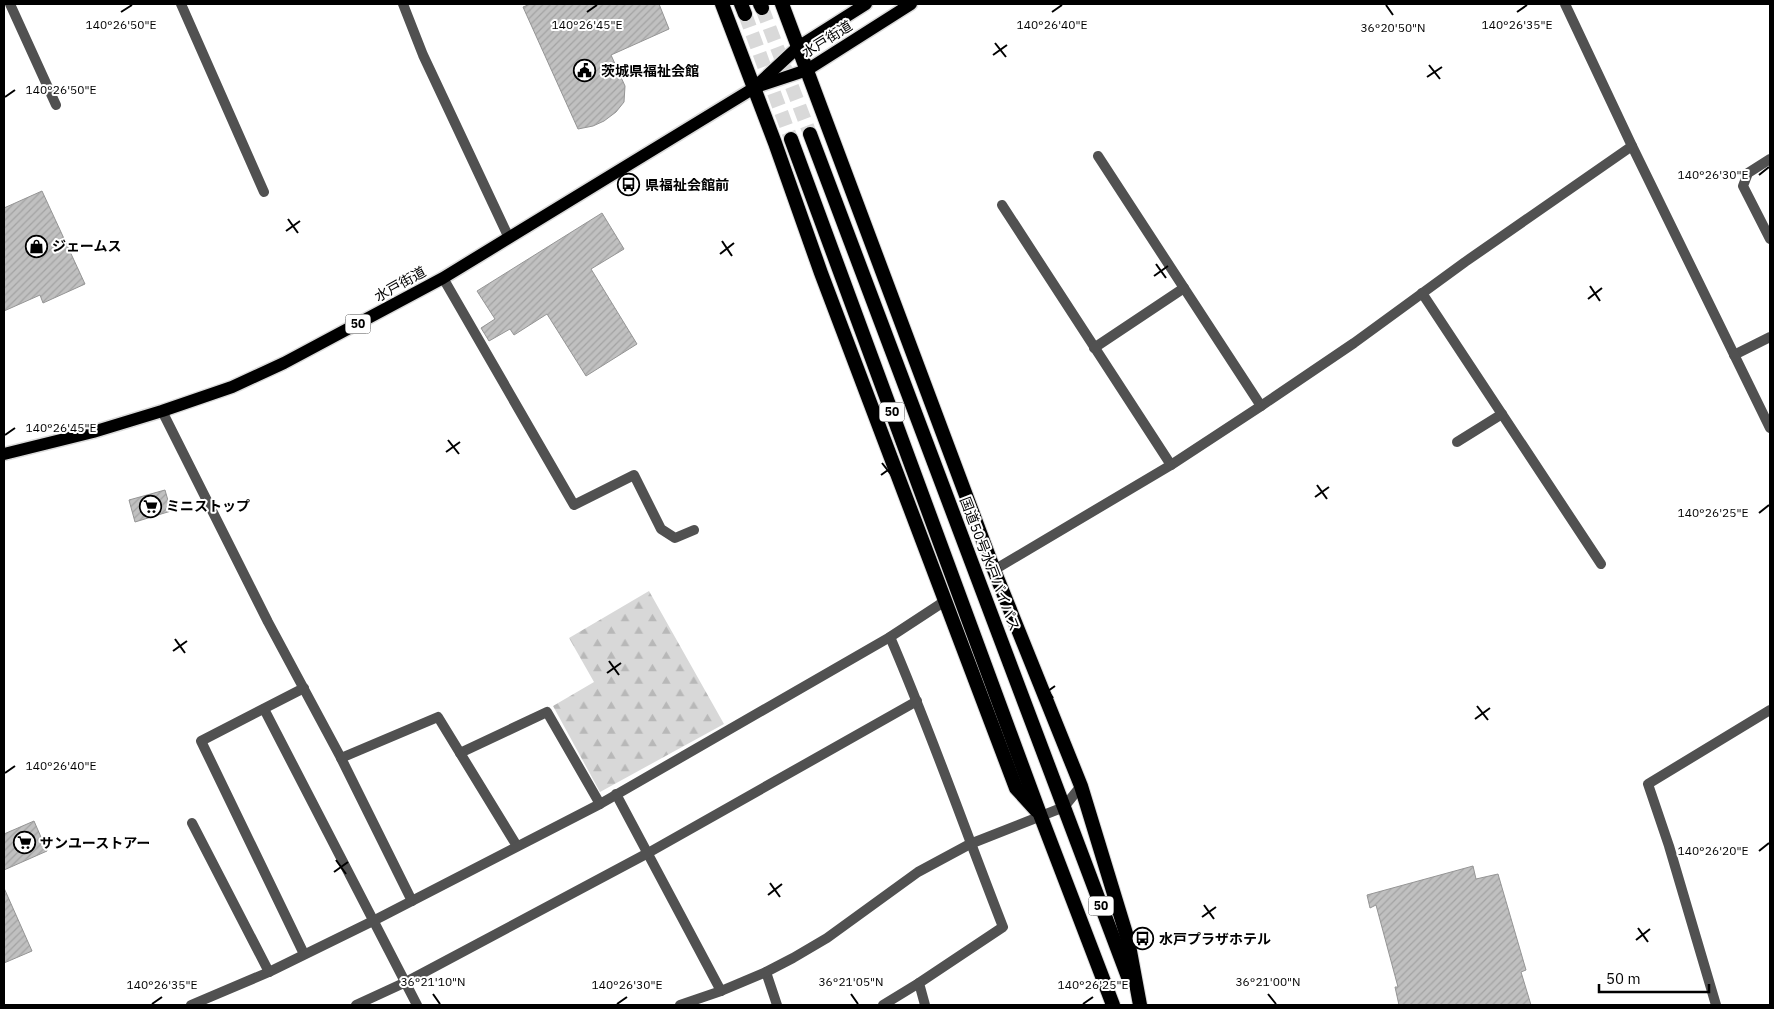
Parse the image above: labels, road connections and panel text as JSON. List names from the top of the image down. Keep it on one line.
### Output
{"streets":{"highway":["50","国道50号水戸バイパス"],"main road":["水戸街道"]},"places":{"public building":["茨城県福祉会館"],"bus stop":["県福祉会館前","水戸プラザホテル"],"shop":["ジェームス"],"supermarket":["ミニストップ","サンユーストアー"]},"scale_bar":"50 m","coordinates":["140°26'50\"E","140°26'45\"E","140°26'40\"E","140°26'35\"E","36°20'50\"N","140°26'30\"E","140°26'25\"E","140°26'20\"E","36°21'10\"N","36°21'05\"N","36°21'00\"N"]}
